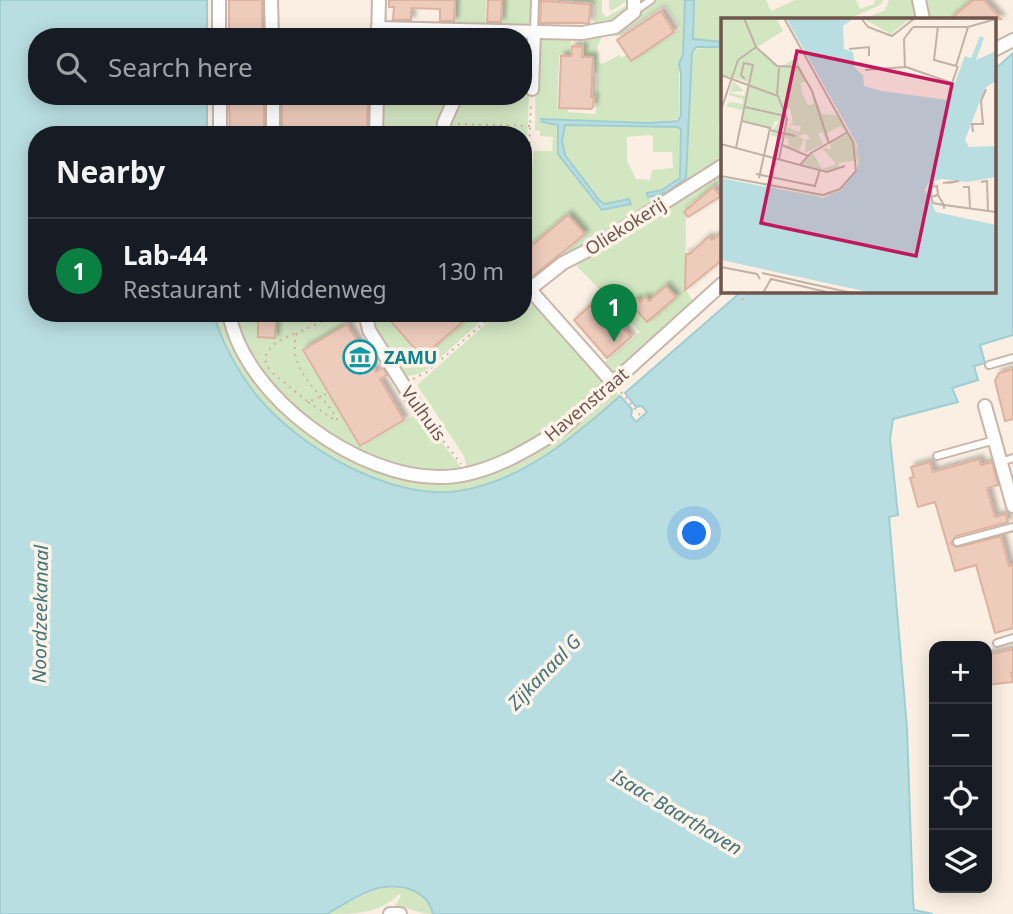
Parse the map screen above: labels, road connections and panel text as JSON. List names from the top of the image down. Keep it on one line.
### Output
{"streets":{"street":["Oliekokerij","Havenstraat","Vulhuis"]},"crossings":[["Havenstraat","Vulhuis"]],"water":["Noordzeekanaal","Zijkanaal G","Isaac Baarthaven"],"places":{"museum":["ZAMU"]},"page":{"search":"Search here","heading":"Nearby","list":[{"mark":"1","name":"Lab-44","note":"Restaurant · Middenweg","value":"130 m"}],"pins":"1","map_buttons":["+","−"]}}
